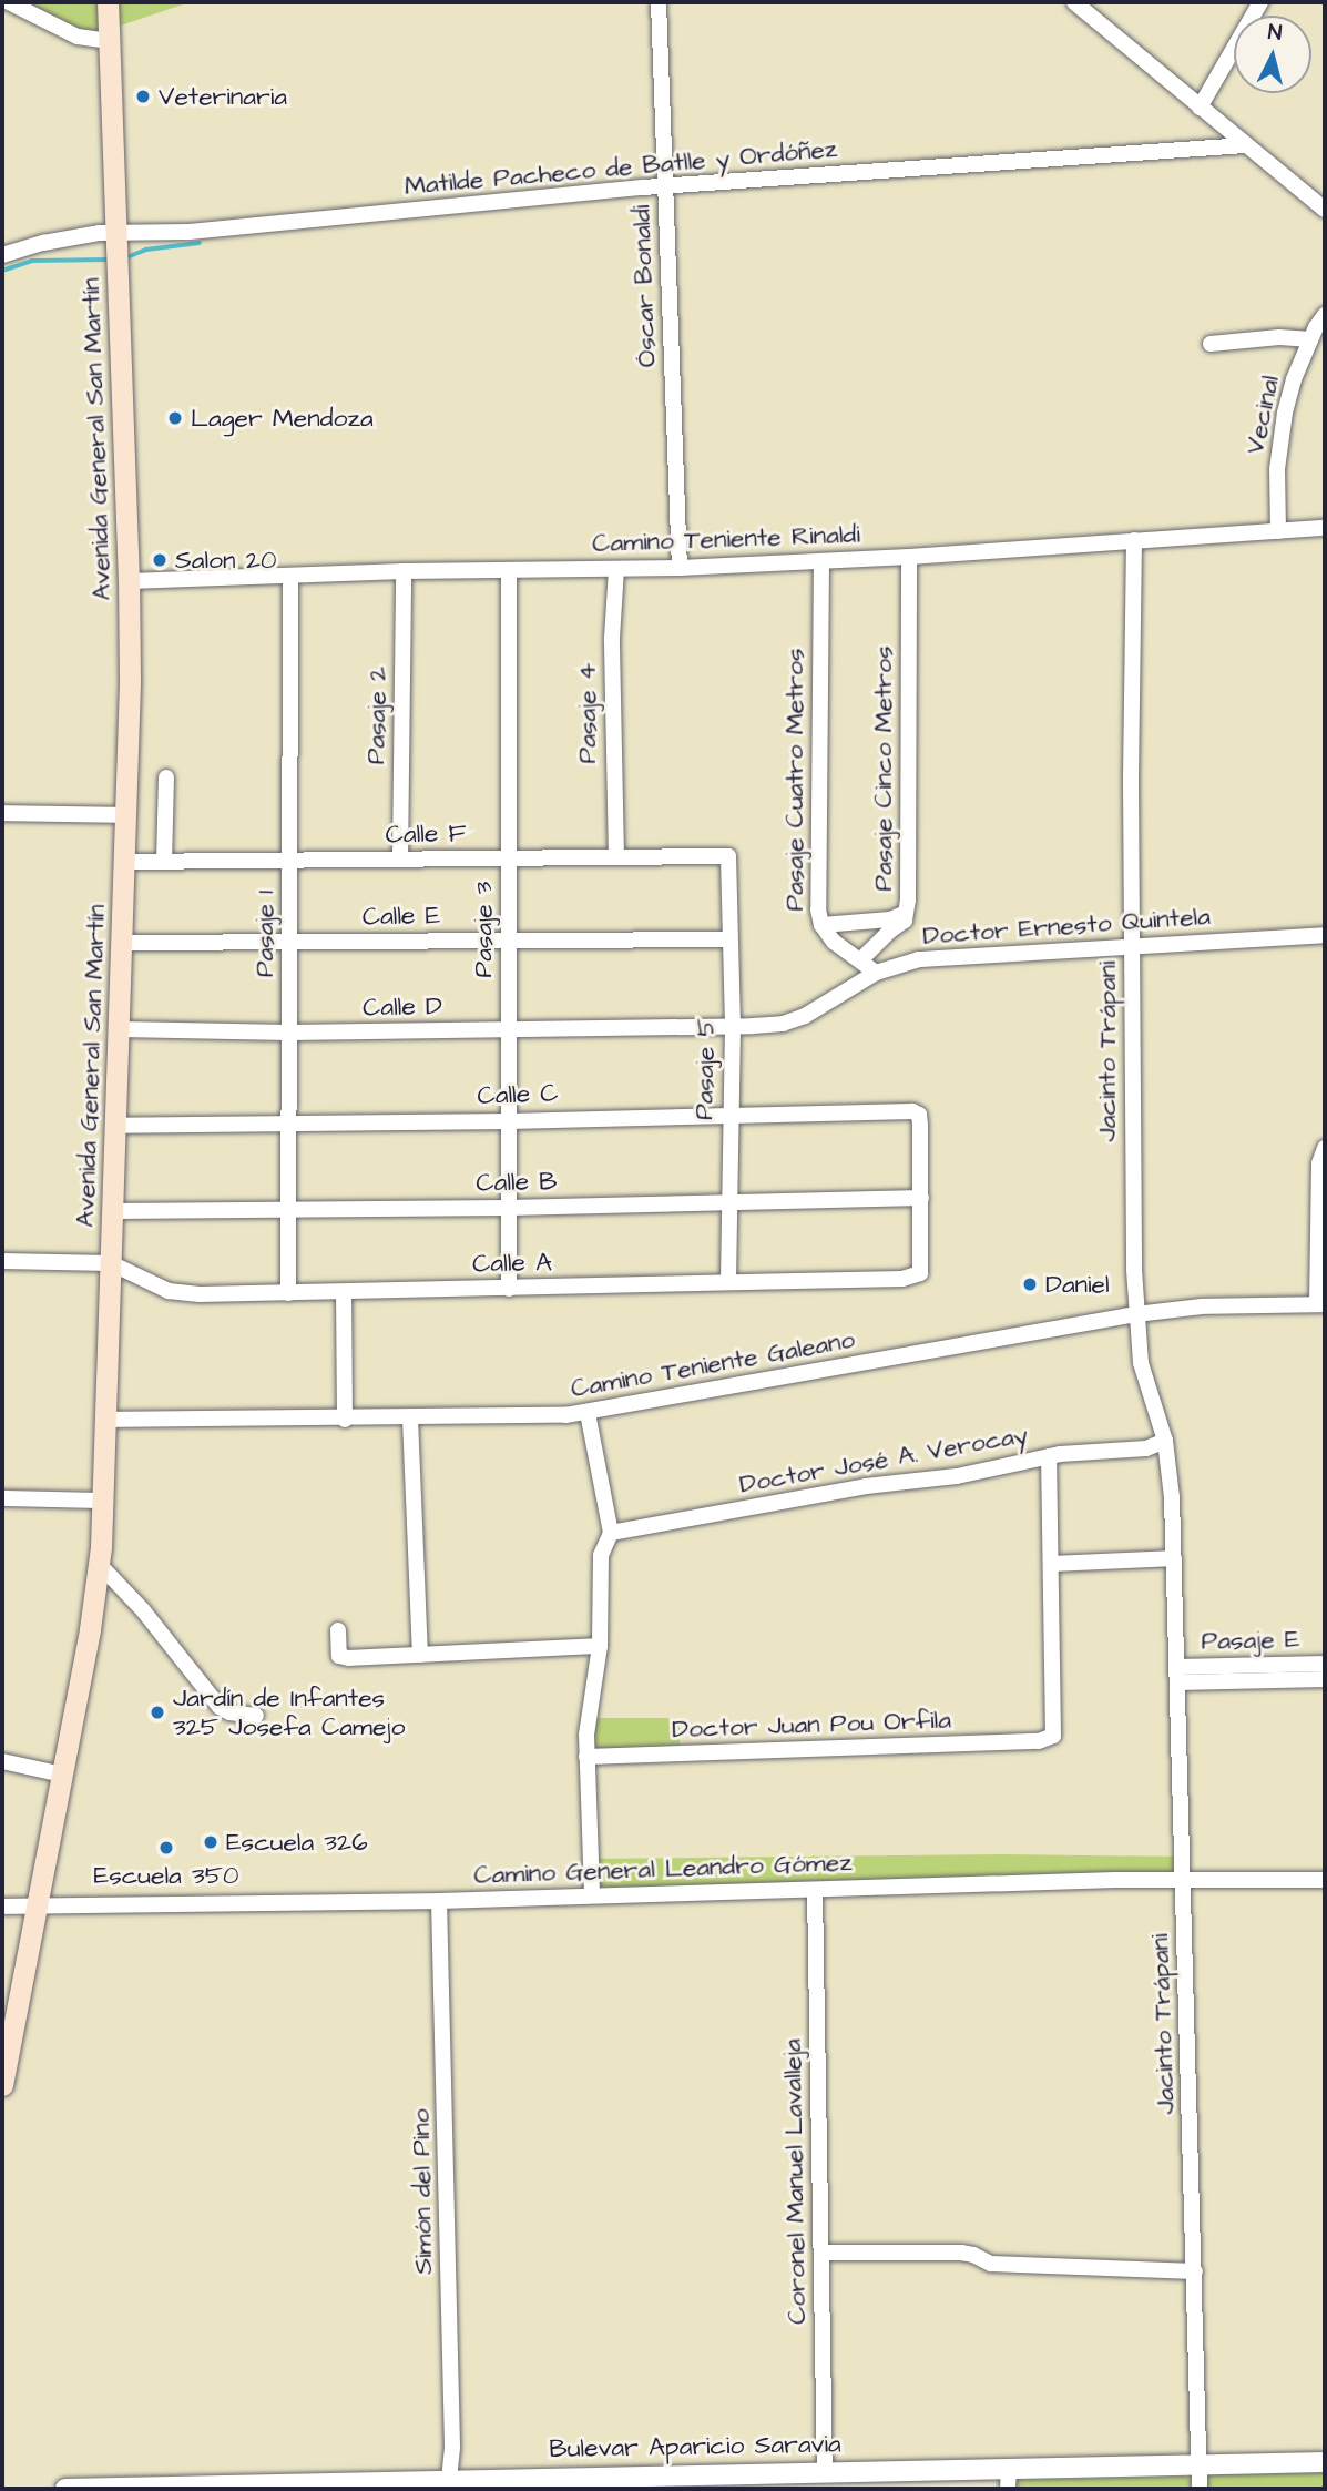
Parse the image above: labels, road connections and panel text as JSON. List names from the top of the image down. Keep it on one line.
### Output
{"streets":{"main road":["Avenida General San Martín"],"street":["Matilde Pacheco de Batlle y Ordóñez","Óscar Bonaldi","Vecinal","Camino Teniente Rinaldi","Pasaje 4","Pasaje 2","Pasaje Cinco Metros","Pasaje Cuatro Metros","Calle F","Calle E","Doctor Ernesto Quintela","Pasaje 3","Pasaje 1","Calle D","Jacinto Trápani","Pasaje 5","Calle C","Calle B","Calle A","Camino Teniente Galeano","Doctor José A. Verocay","Pasaje E","Doctor Juan Pou Orfila","Camino General Leandro Gómez","Coronel Manuel Lavalleja","Simón del Pino","Bulevar Aparicio Saravia"]},"crossings":[["Matilde Pacheco de Batlle y Ordóñez","Óscar Bonaldi"],["Matilde Pacheco de Batlle y Ordóñez","Avenida General San Martín"],["Óscar Bonaldi","Camino Teniente Rinaldi"],["Vecinal","Camino Teniente Rinaldi"],["Avenida General San Martín","Camino Teniente Rinaldi"],["Avenida General San Martín","Calle F"],["Avenida General San Martín","Calle E"],["Avenida General San Martín","Calle D"],["Avenida General San Martín","Calle C"],["Avenida General San Martín","Calle B"],["Avenida General San Martín","Calle A"],["Avenida General San Martín","Camino Teniente Galeano"],["Avenida General San Martín","Camino General Leandro Gómez"],["Camino Teniente Rinaldi","Pasaje 4"],["Camino Teniente Rinaldi","Pasaje 2"],["Camino Teniente Rinaldi","Pasaje Cinco Metros"],["Camino Teniente Rinaldi","Pasaje Cuatro Metros"],["Camino Teniente Rinaldi","Pasaje 3"],["Camino Teniente Rinaldi","Pasaje 1"],["Camino Teniente Rinaldi","Jacinto Trápani"],["Pasaje 4","Calle F"],["Pasaje 2","Calle F"],["Pasaje Cinco Metros","Pasaje Cuatro Metros"],["Pasaje Cuatro Metros","Doctor Ernesto Quintela"],["Calle F","Pasaje 3"],["Calle F","Pasaje 1"],["Calle F","Pasaje 5"],["Calle E","Pasaje 3"],["Calle E","Pasaje 1"],["Calle E","Pasaje 5"],["Doctor Ernesto Quintela","Calle D"],["Doctor Ernesto Quintela","Jacinto Trápani"],["Doctor Ernesto Quintela","Pasaje 5"],["Pasaje 3","Calle D"],["Pasaje 3","Calle C"],["Pasaje 3","Calle B"],["Pasaje 3","Calle A"],["Pasaje 1","Calle D"],["Pasaje 1","Calle C"],["Pasaje 1","Calle B"],["Pasaje 1","Calle A"],["Calle D","Pasaje 5"],["Jacinto Trápani","Camino Teniente Galeano"],["Jacinto Trápani","Doctor José A. Verocay"],["Jacinto Trápani","Pasaje E"],["Jacinto Trápani","Camino General Leandro Gómez"],["Jacinto Trápani","Bulevar Aparicio Saravia"],["Pasaje 5","Calle C"],["Pasaje 5","Calle B"],["Pasaje 5","Calle A"],["Calle C","Calle B"],["Calle C","Calle A"],["Calle B","Calle A"],["Camino General Leandro Gómez","Coronel Manuel Lavalleja"],["Camino General Leandro Gómez","Simón del Pino"],["Coronel Manuel Lavalleja","Bulevar Aparicio Saravia"],["Simón del Pino","Bulevar Aparicio Saravia"]],"places":["Veterinaria","Lager Mendoza","Salon 20","Daniel","Jardín de Infantes 325 Josefa Camejo","Escuela 326","Escuela 350"],"north":"top"}
